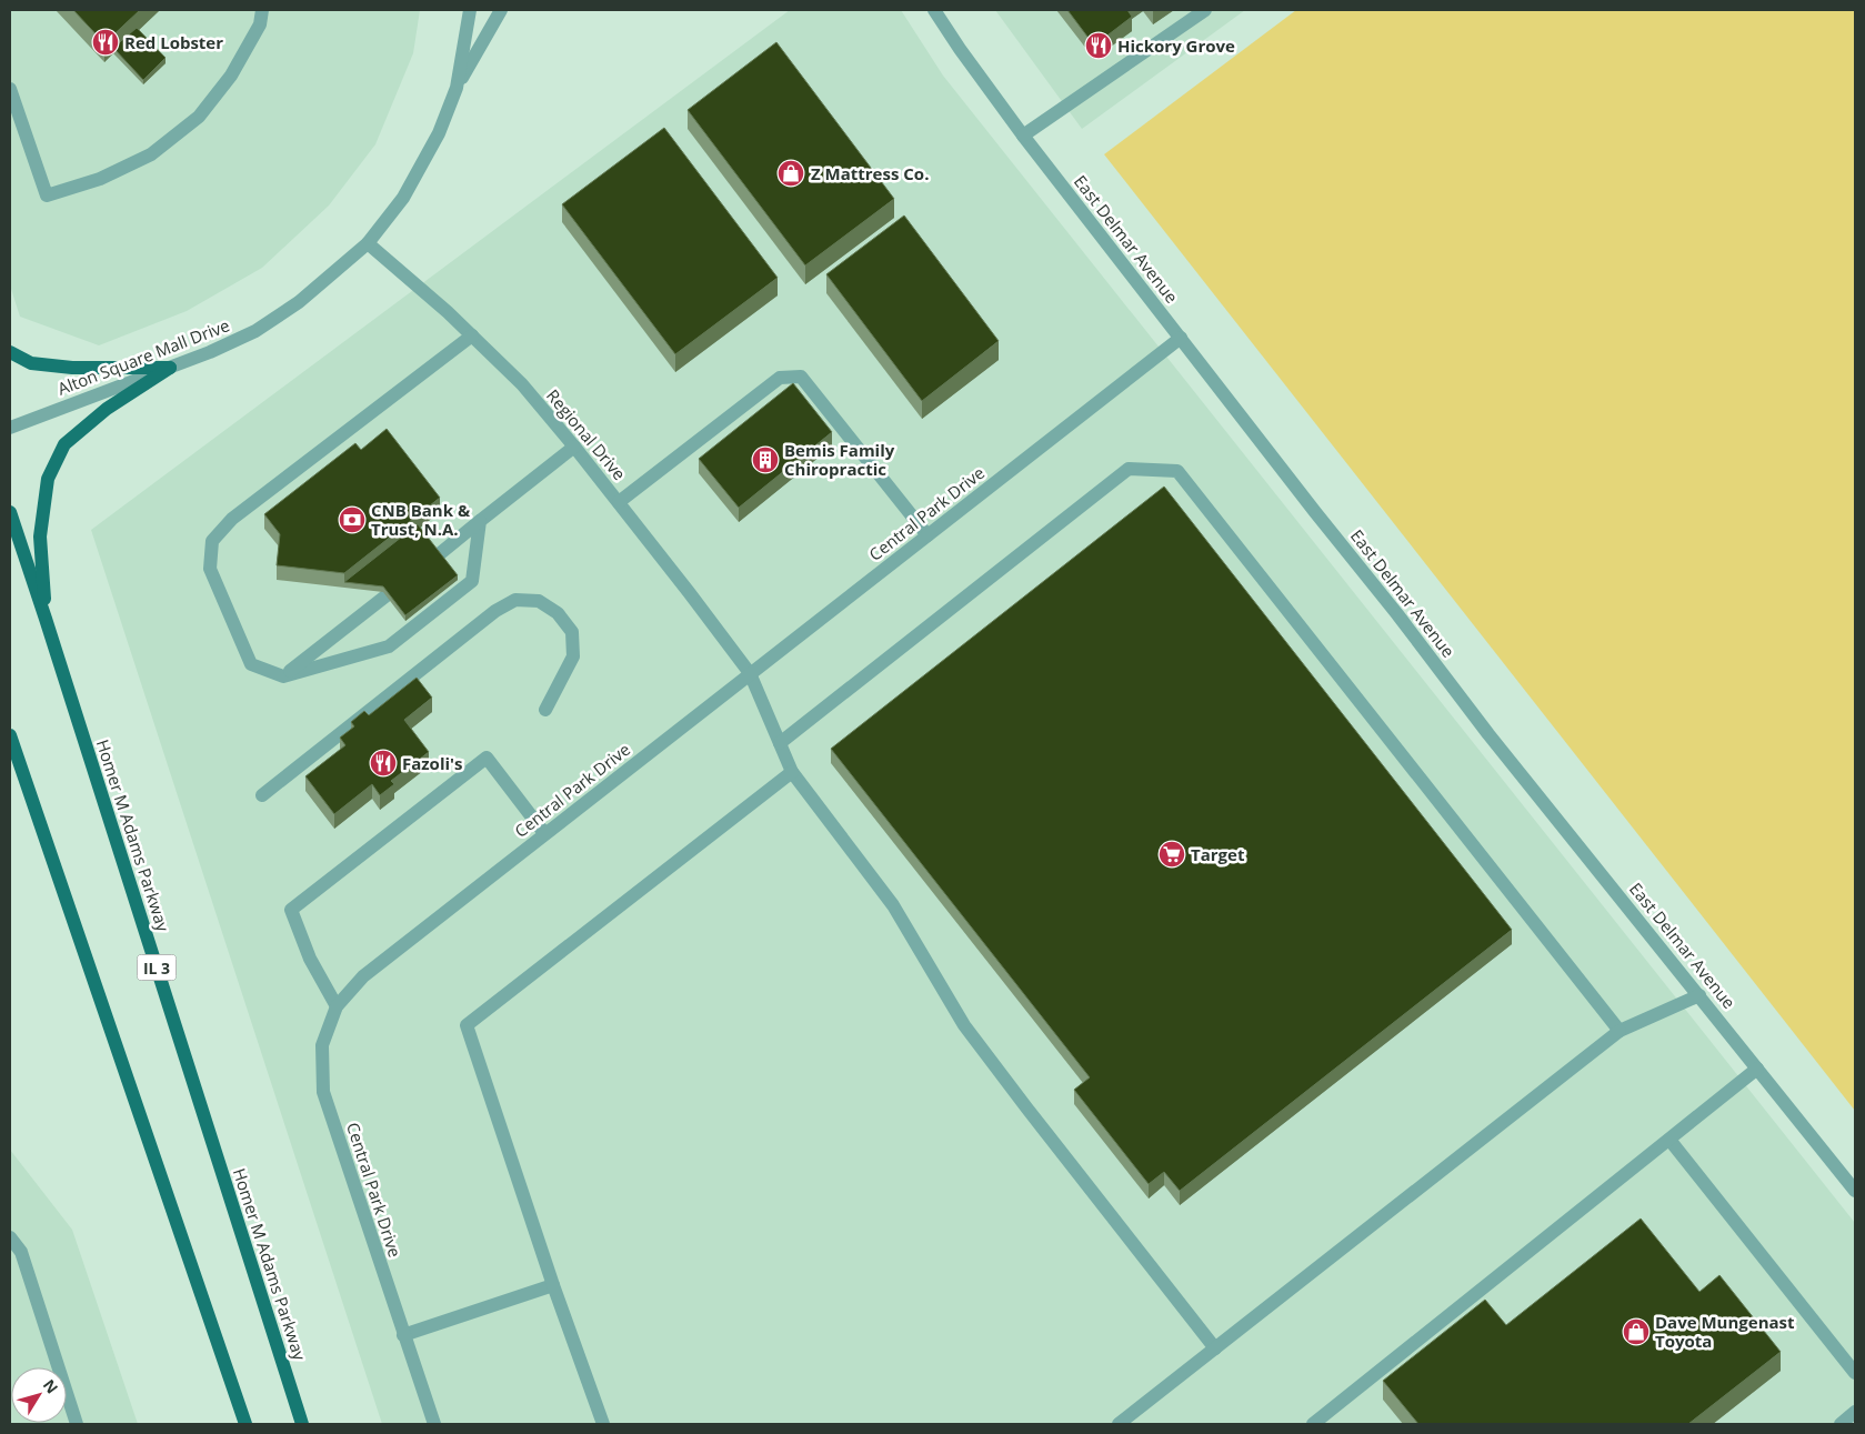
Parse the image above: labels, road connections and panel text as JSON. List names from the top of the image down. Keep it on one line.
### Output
{"streets":{"main road":["Homer M Adams Parkway","IL 3"],"street":["East Delmar Avenue","Alton Square Mall Drive","Regional Drive","Central Park Drive"]},"crossings":[["East Delmar Avenue","Central Park Drive"],["Alton Square Mall Drive","Regional Drive"],["Regional Drive","Central Park Drive"]],"places":{"restaurant":["Red Lobster","Hickory Grove","Fazoli's"],"shop":["Z Mattress Co.","Dave Mungenast Toyota"],"building":["Bemis Family Chiropractic"],"bank":["CNB Bank & Trust, N.A."],"supermarket":["Target"]},"north":"top right"}
